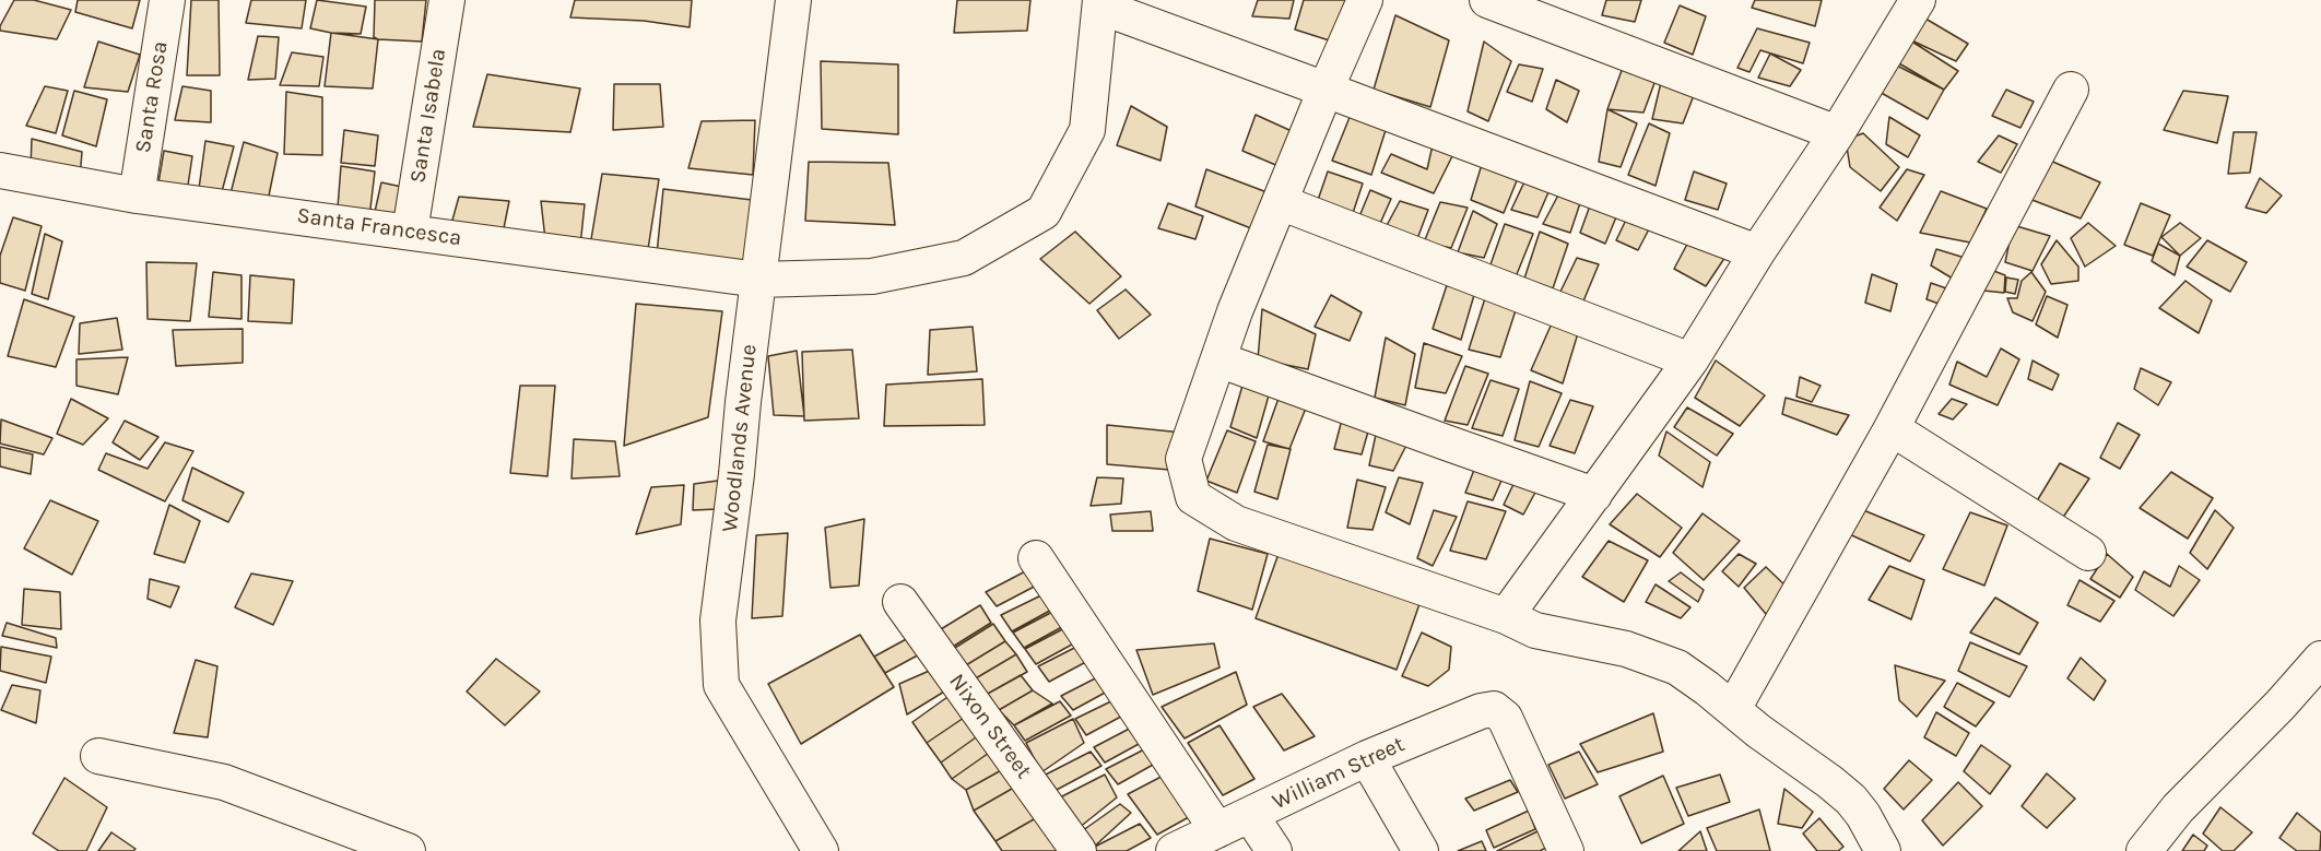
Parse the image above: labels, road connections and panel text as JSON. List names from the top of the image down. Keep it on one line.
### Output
{"streets":{"street":["Santa Rosa","Santa Isabela","Santa Francesca","Woodlands Avenue","Nixon Street","William Street"]},"crossings":[["Santa Rosa","Santa Francesca"],["Santa Isabela","Santa Francesca"],["Santa Francesca","Woodlands Avenue"]]}
